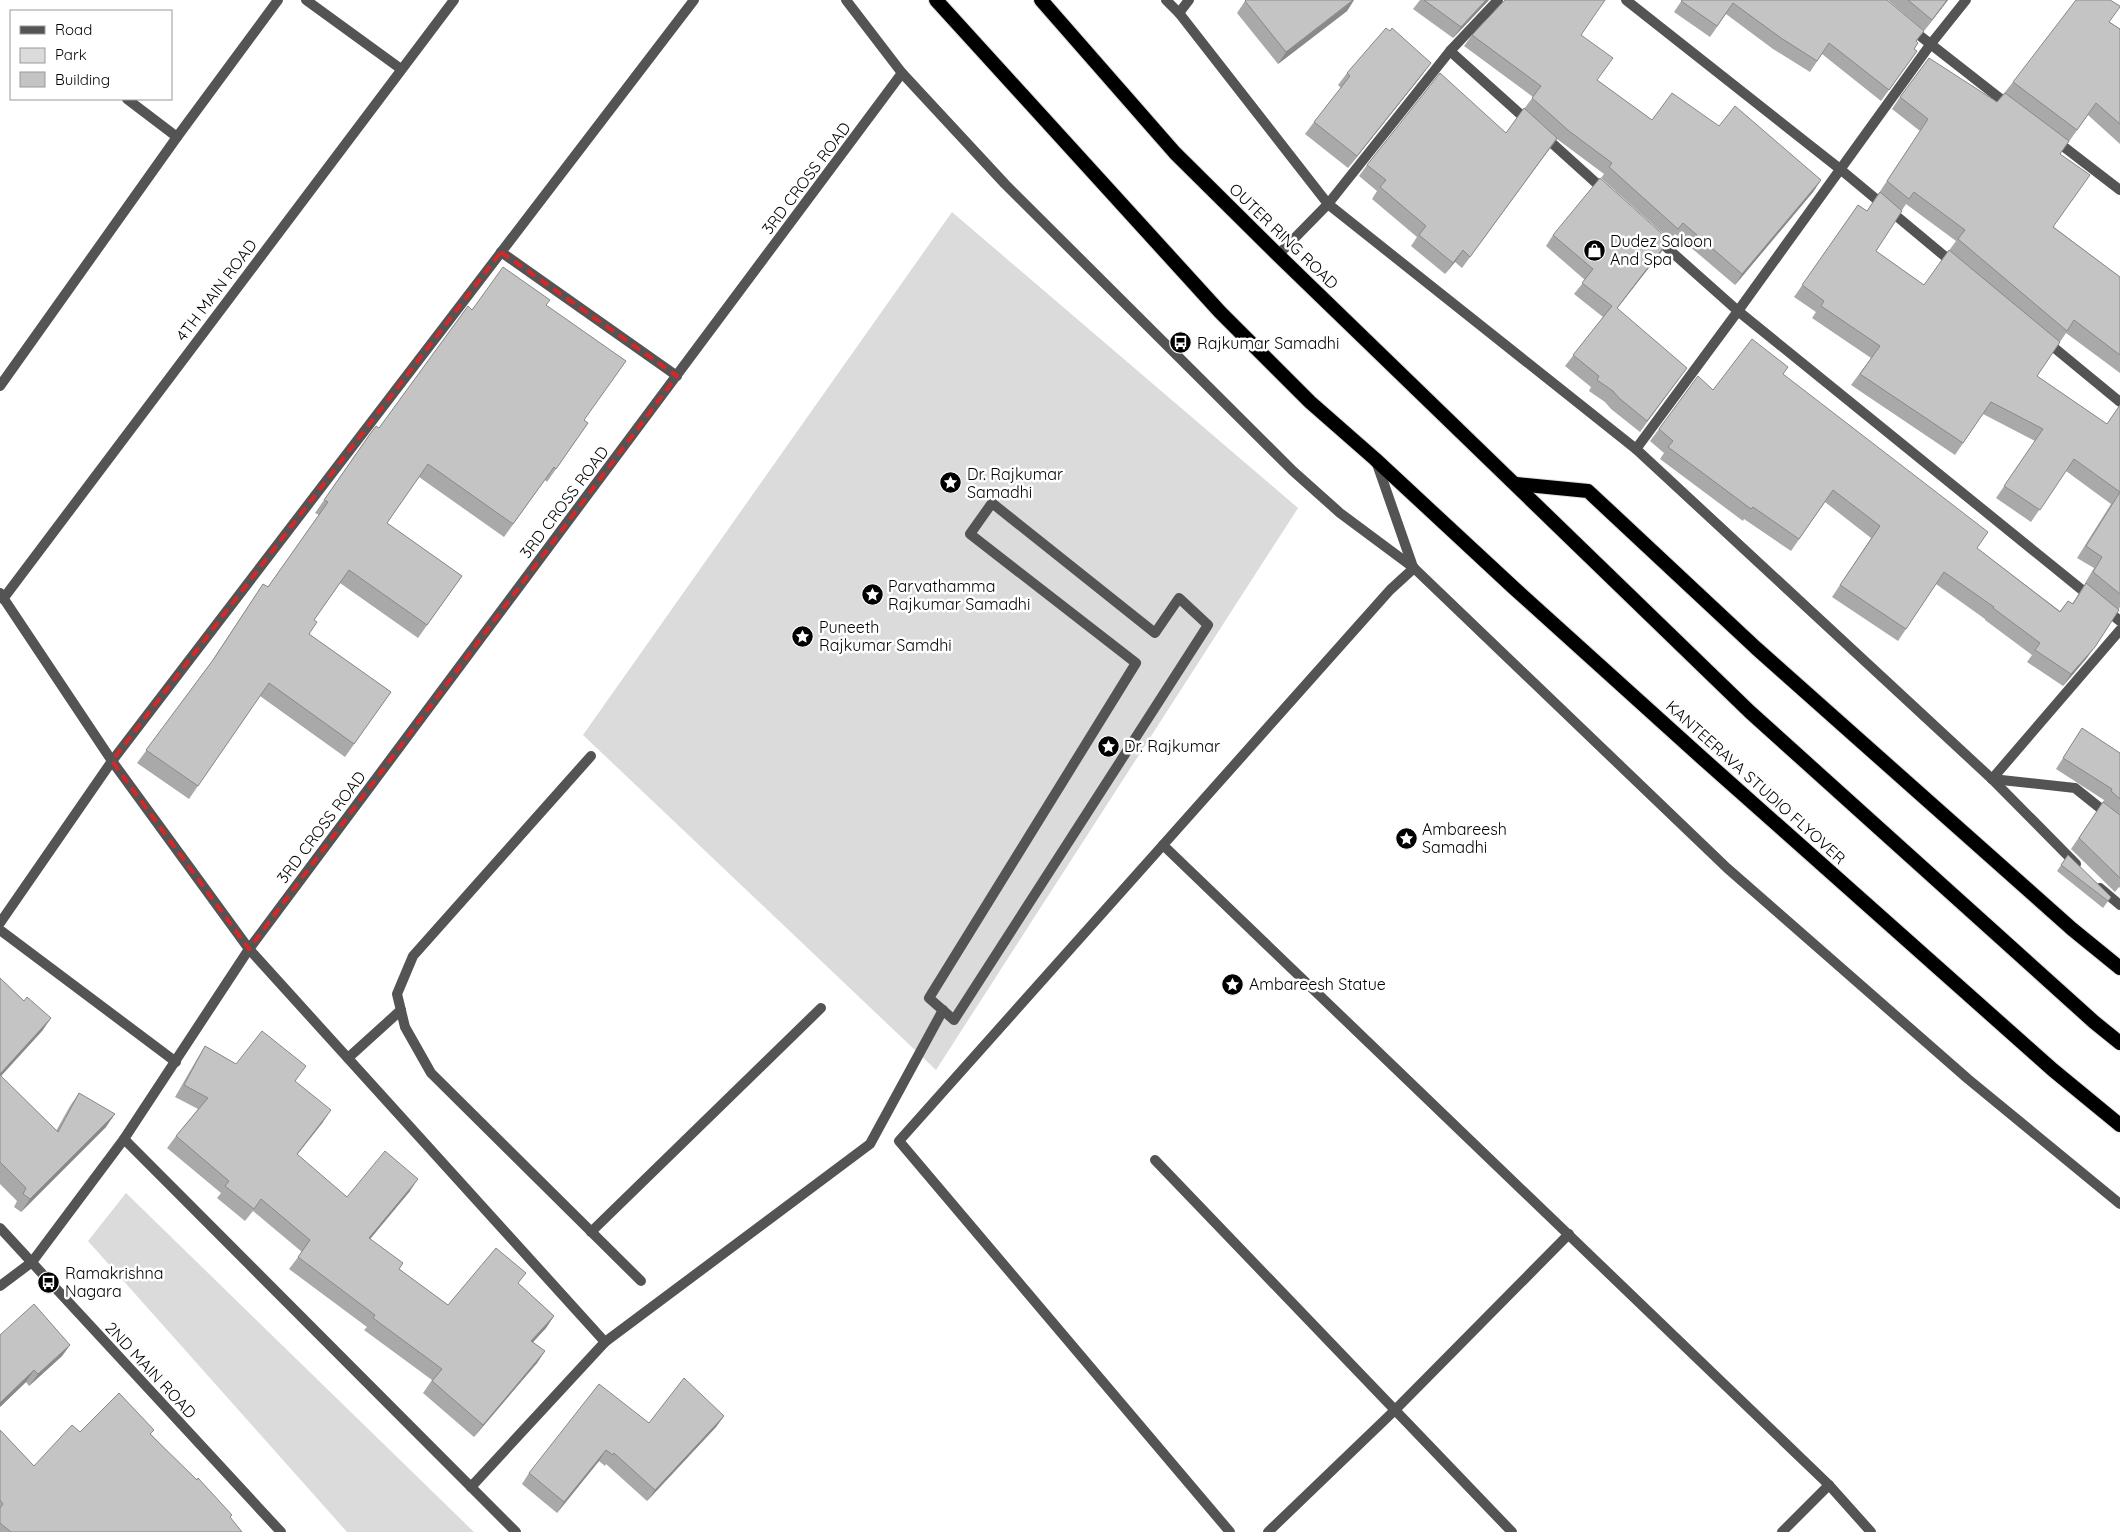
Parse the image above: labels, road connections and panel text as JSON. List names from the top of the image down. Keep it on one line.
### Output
{"streets":{"highway":["OUTER RING ROAD","KANTEERAVA STUDIO FLYOVER"],"street":["3RD CROSS ROAD","4TH MAIN ROAD","2ND MAIN ROAD"]},"crossings":[["3RD CROSS ROAD","2ND MAIN ROAD"]],"places":{"shop":["Dudez Saloon And Spa"],"bus stop":["Rajkumar Samadhi","Ramakrishna Nagara"],"place":["Dr. Rajkumar Samadhi","Parvathamma Rajkumar Samadhi","Puneeth Rajkumar Samdhi","Dr. Rajkumar","Ambareesh Samadhi","Ambareesh Statue"]},"legend":["Road","Park","Building"]}
